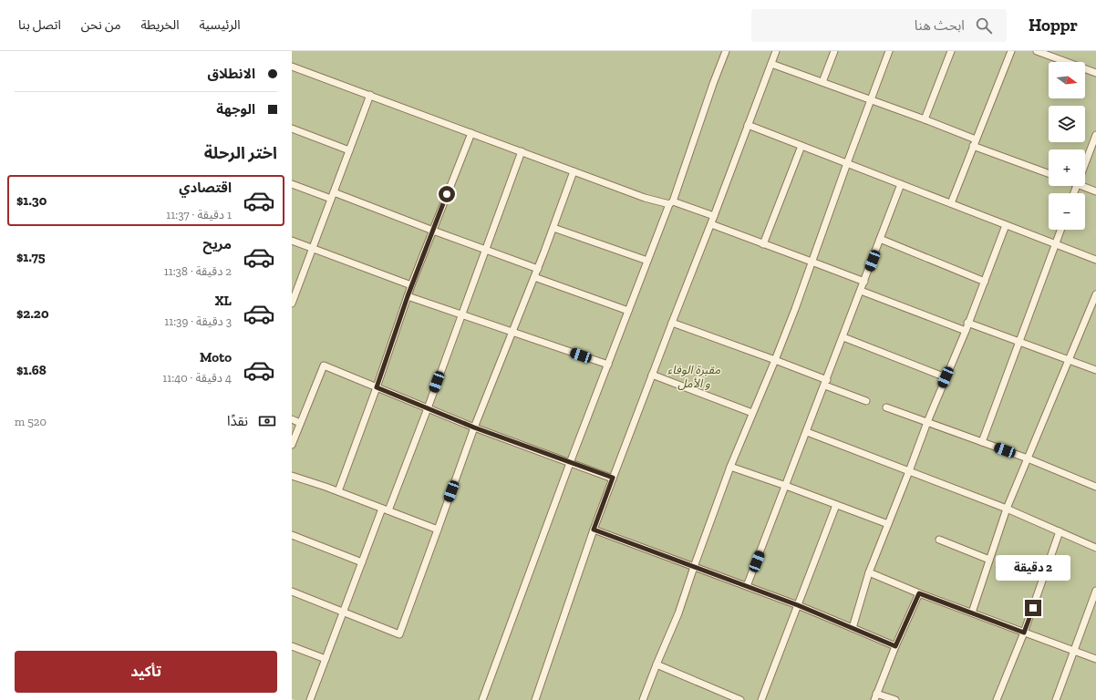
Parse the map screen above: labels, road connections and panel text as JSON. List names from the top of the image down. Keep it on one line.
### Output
{"parks":["مقبرة الوفاء و الأمل"],"north":"right","page":{"header":"Hoppr","search":"ابحث هنا","nav":["الرئيسية","الخريطة","من نحن","اتصل بنا"],"banner":["الانطلاق","الوجهة"],"map_buttons":["+","−"],"heading":"اختر الرحلة","list":[{"name":"اقتصادي","note":"1 دقيقة · 11:37","value":"$1.30"},{"name":"مريح","note":"2 دقيقة · 11:38","value":"$1.75"},{"name":"XL","note":"3 دقيقة · 11:39","value":"$2.20"},{"name":"Moto","note":"4 دقيقة · 11:40","value":"$1.68"}],"pay":["نقدًا","520 m"],"bubble":"2 دقيقة","buttons":"تأكيد"}}
